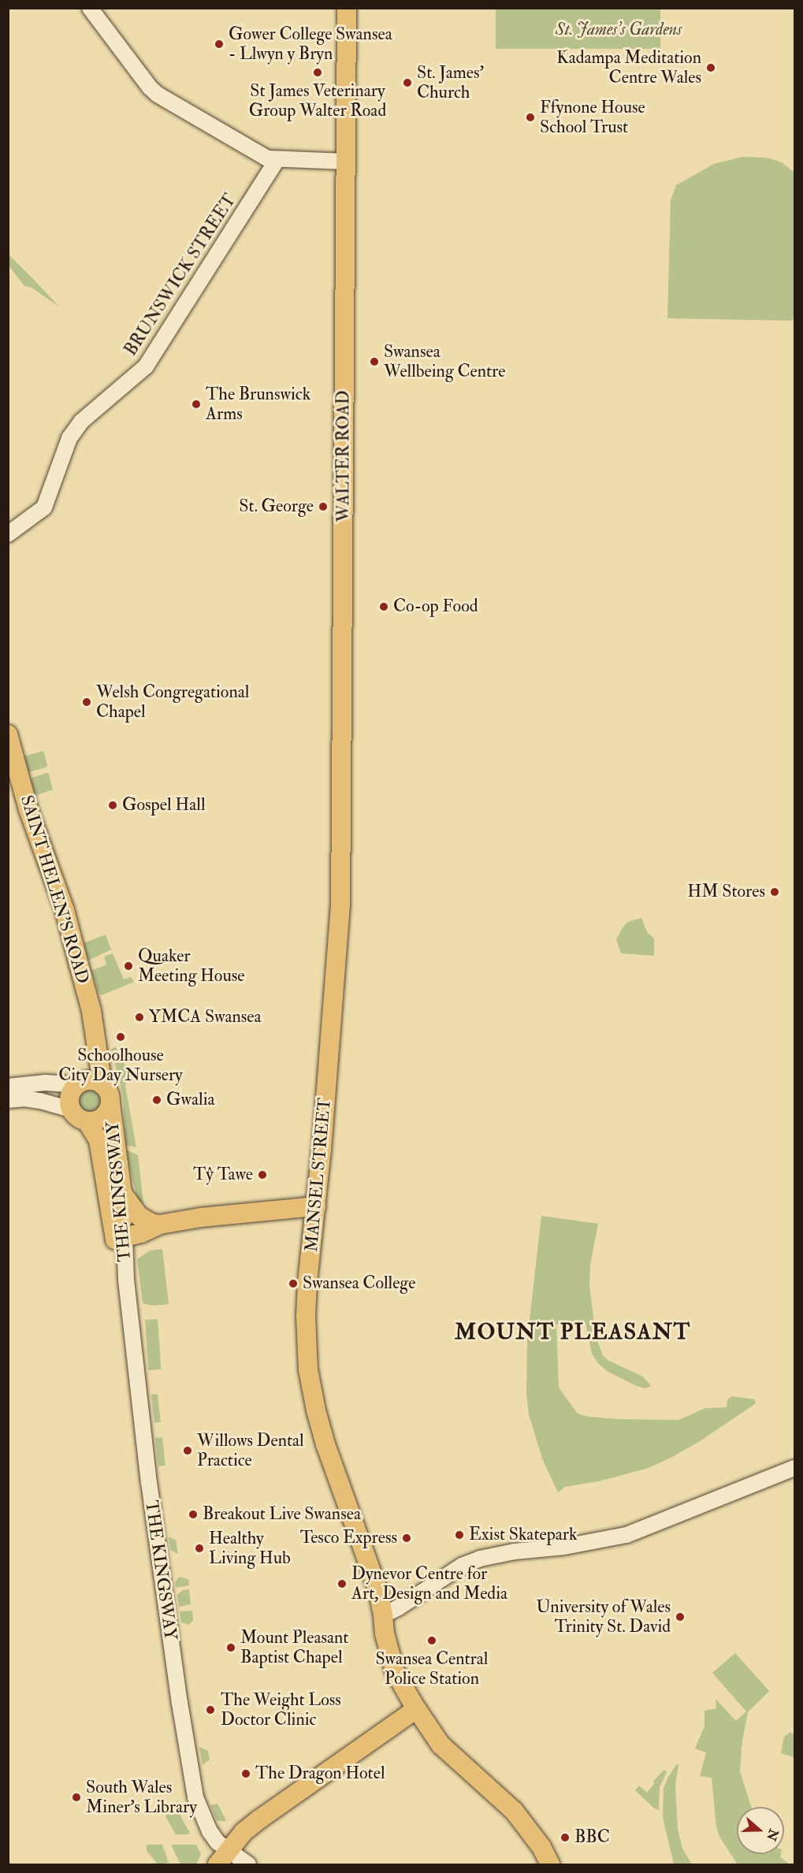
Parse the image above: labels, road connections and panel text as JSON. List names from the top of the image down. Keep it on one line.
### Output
{"streets":{"main road":["WALTER ROAD","SAINT HELEN'S ROAD","MANSEL STREET","THE KINGSWAY"],"street":["BRUNSWICK STREET"]},"crossings":[["WALTER ROAD","MANSEL STREET"],["SAINT HELEN'S ROAD","THE KINGSWAY"]],"districts":["MOUNT PLEASANT"],"parks":["St. James's Gardens"],"places":["Gower College Swansea - Llwyn y Bryn","Kadampa Meditation Centre Wales","St James Veterinary Group Walter Road","St. James' Church","Ffynone House School Trust","Swansea Wellbeing Centre","The Brunswick Arms","St. George","Co-op Food","Welsh Congregational Chapel","Gospel Hall","HM Stores","Quaker Meeting House","YMCA Swansea","Schoolhouse City Day Nursery","Gwalia","Tŷ Tawe","Swansea College","Willows Dental Practice","Breakout Live Swansea","Exist Skatepark","Tesco Express","Healthy Living Hub","Dynevor Centre for Art, Design and Media","University of Wales Trinity St. David","Swansea Central Police Station","Mount Pleasant Baptist Chapel","The Weight Loss Doctor Clinic","The Dragon Hotel","South Wales Miner's Library","BBC"],"north":"right"}
